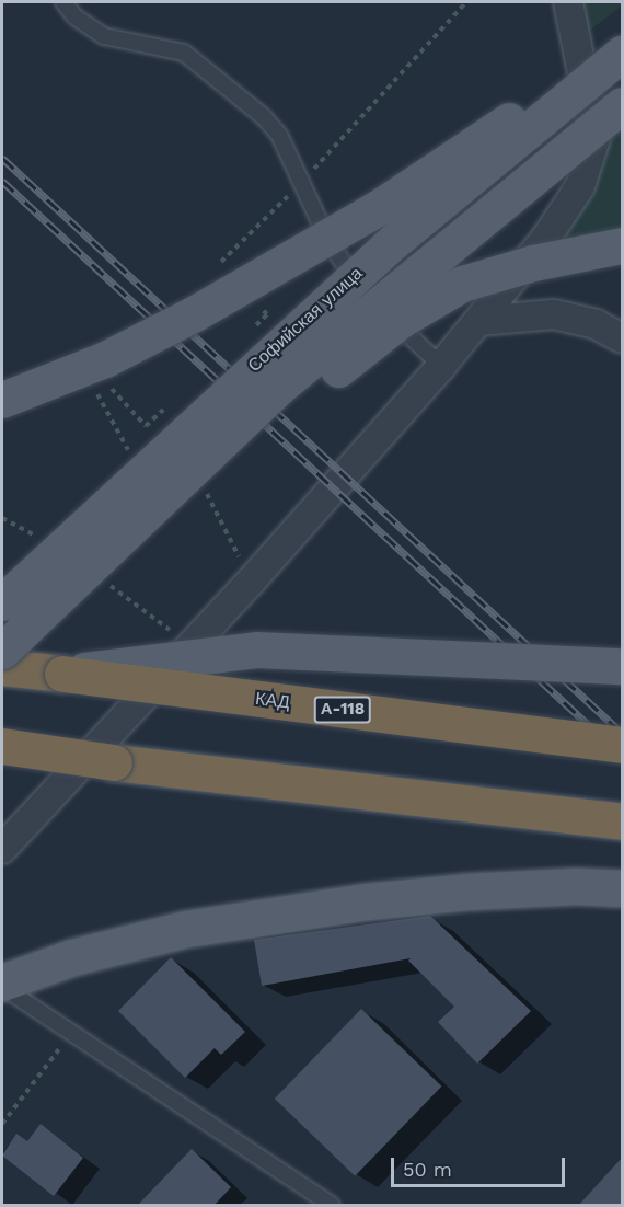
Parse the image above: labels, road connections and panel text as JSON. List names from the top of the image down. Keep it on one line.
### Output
{"streets":{"highway":["КАД","А-118"],"main road":["Софийская улица"]},"scale_bar":"50 m"}
